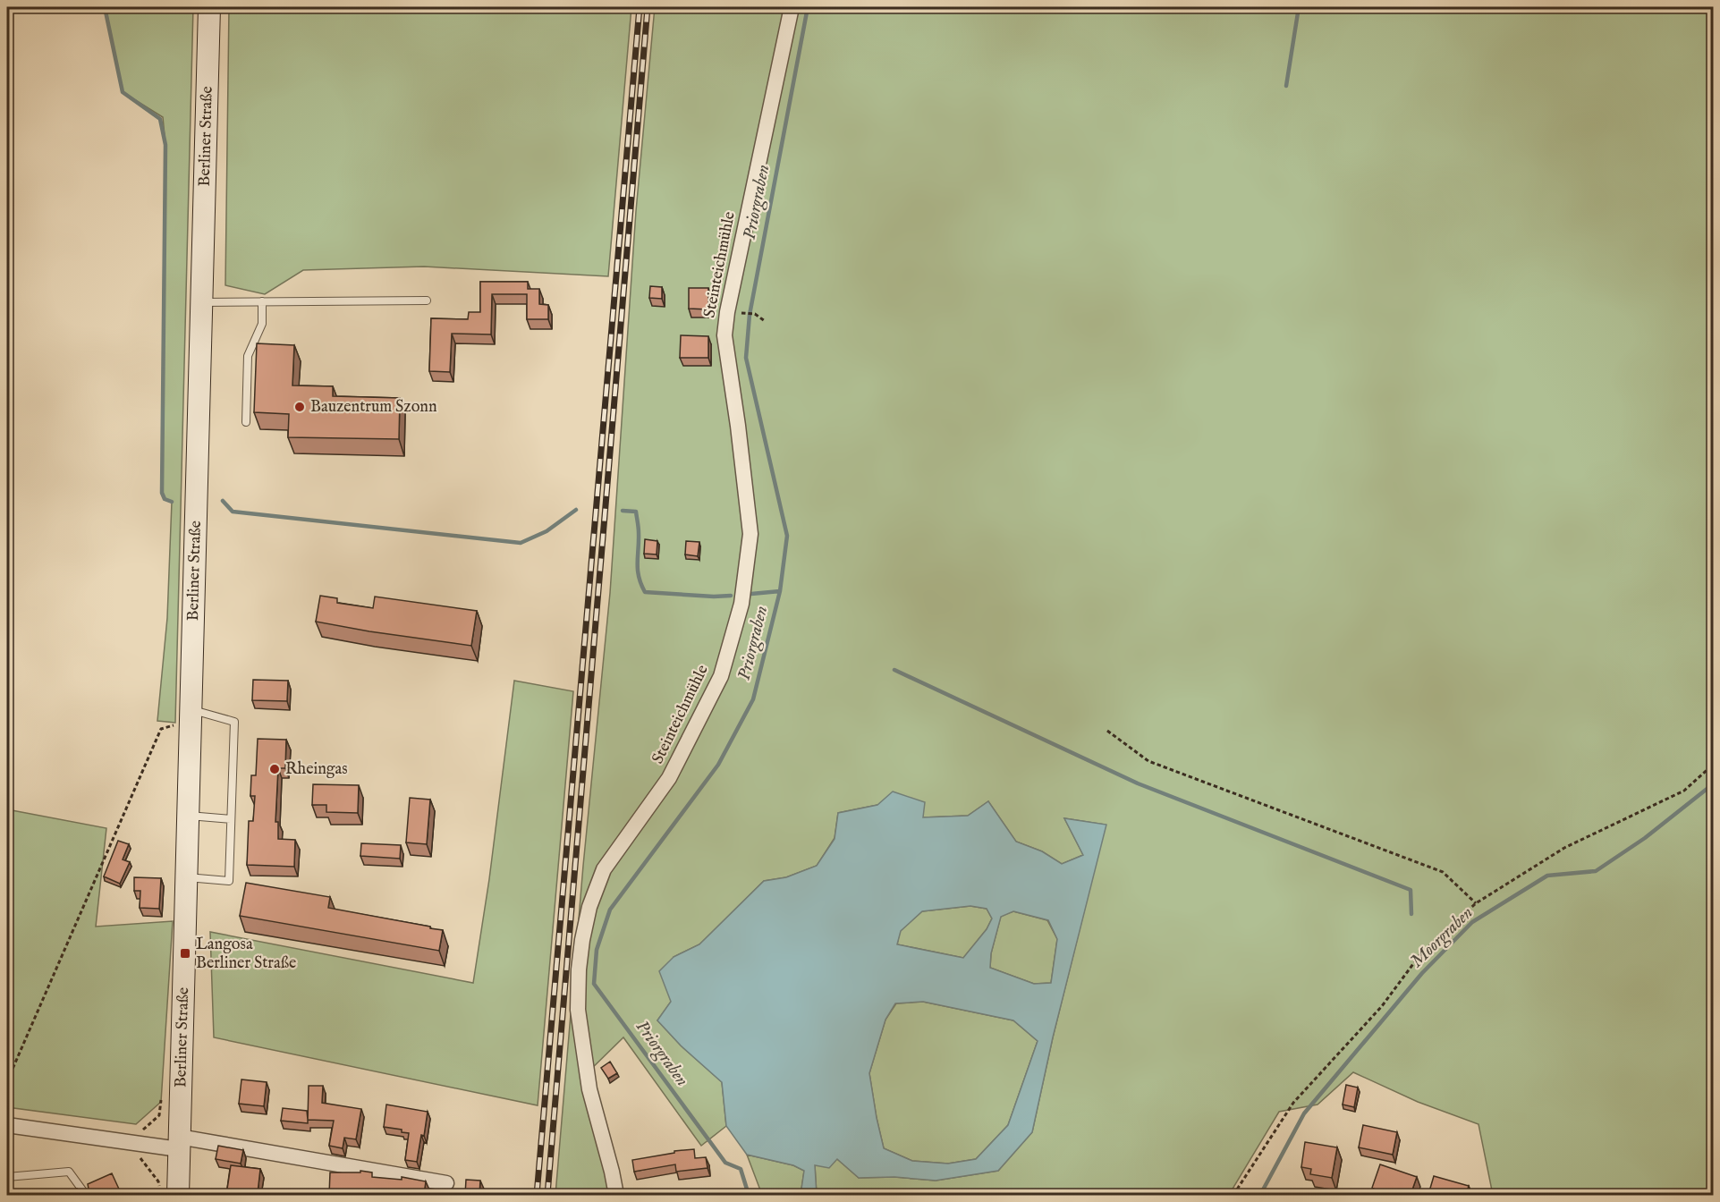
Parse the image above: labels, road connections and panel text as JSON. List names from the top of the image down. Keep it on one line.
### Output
{"streets":{"main road":["Berliner Straße"],"street":["Steinteichmühle"]},"water":["Priorgraben","Moorgraben"],"places":{"other":["Bauzentrum Szonn","Rheingas"],"transit":["Langosa Berliner Straße"]}}
